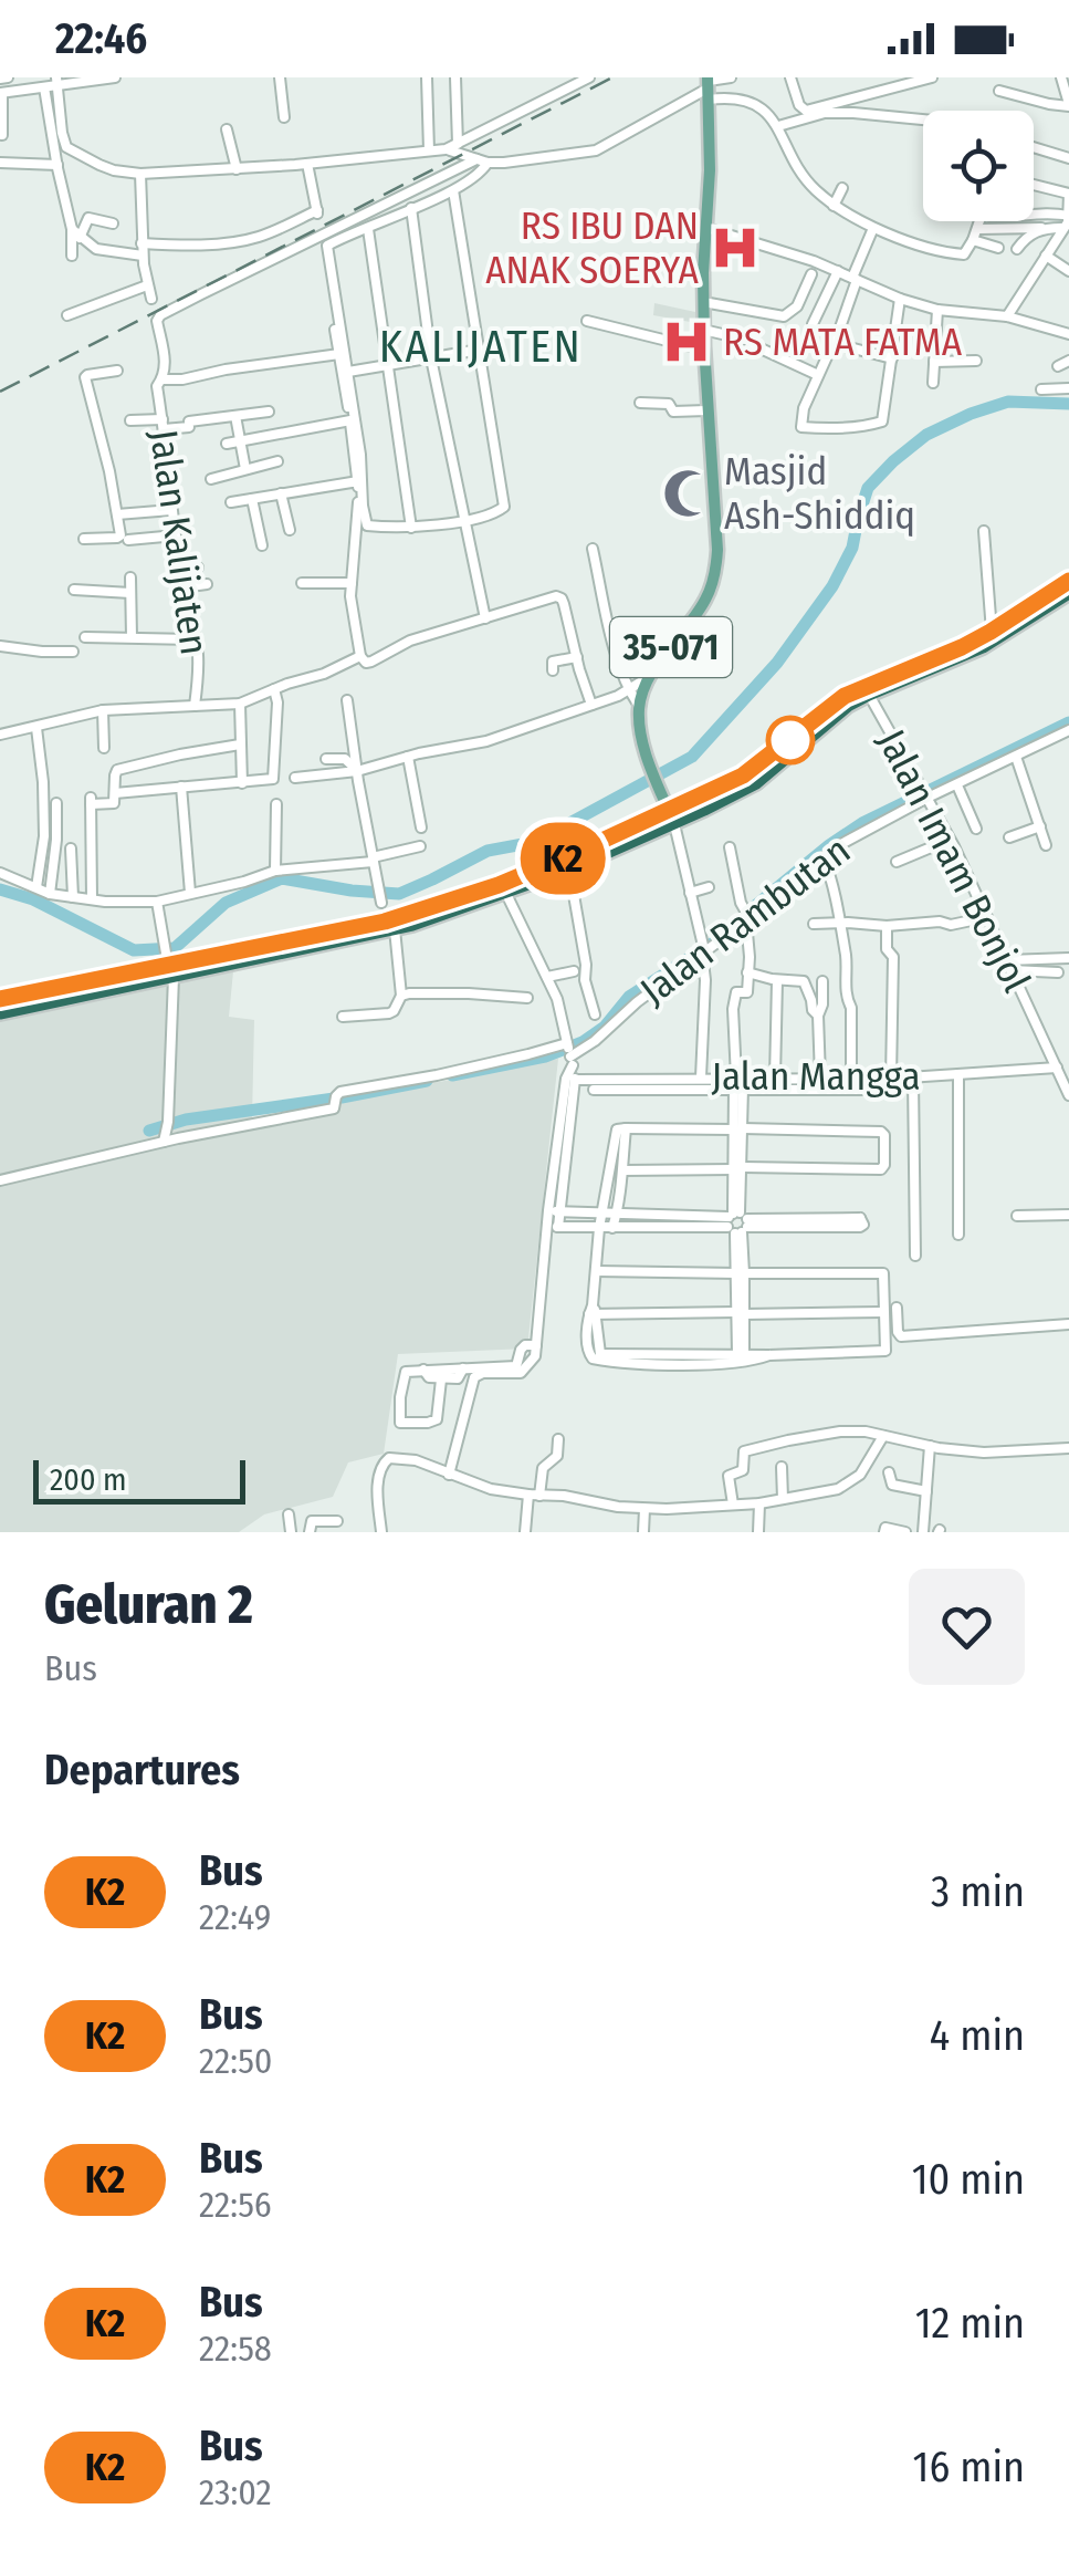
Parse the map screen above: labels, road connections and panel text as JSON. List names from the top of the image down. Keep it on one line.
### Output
{"streets":{"main road":["35-071"],"street":["Jalan Kalijaten","Jalan Imam Bonjol","Jalan Rambutan","Jalan Mangga"]},"crossings":[["Jalan Imam Bonjol","Jalan Rambutan"],["Jalan Imam Bonjol","Jalan Mangga"]],"districts":["KALIJATEN"],"places":{"hospital":["RS IBU DAN ANAK SOERYA","RS MATA FATMA"],"mosque":["Masjid Ash-Shiddiq"]},"lines":["bus line K2"],"scale_bar":"200 m","page":{"status":"22:46","on_map":"K2","scale":"200 m","heading":[["Geluran 2","Bus"],"Departures"],"list":[{"mark":"K2","name":"Bus","note":"22:49","value":"3 min"},{"mark":"K2","name":"Bus","note":"22:50","value":"4 min"},{"mark":"K2","name":"Bus","note":"22:56","value":"10 min"},{"mark":"K2","name":"Bus","note":"22:58","value":"12 min"},{"mark":"K2","name":"Bus","note":"23:02","value":"16 min"}]}}
